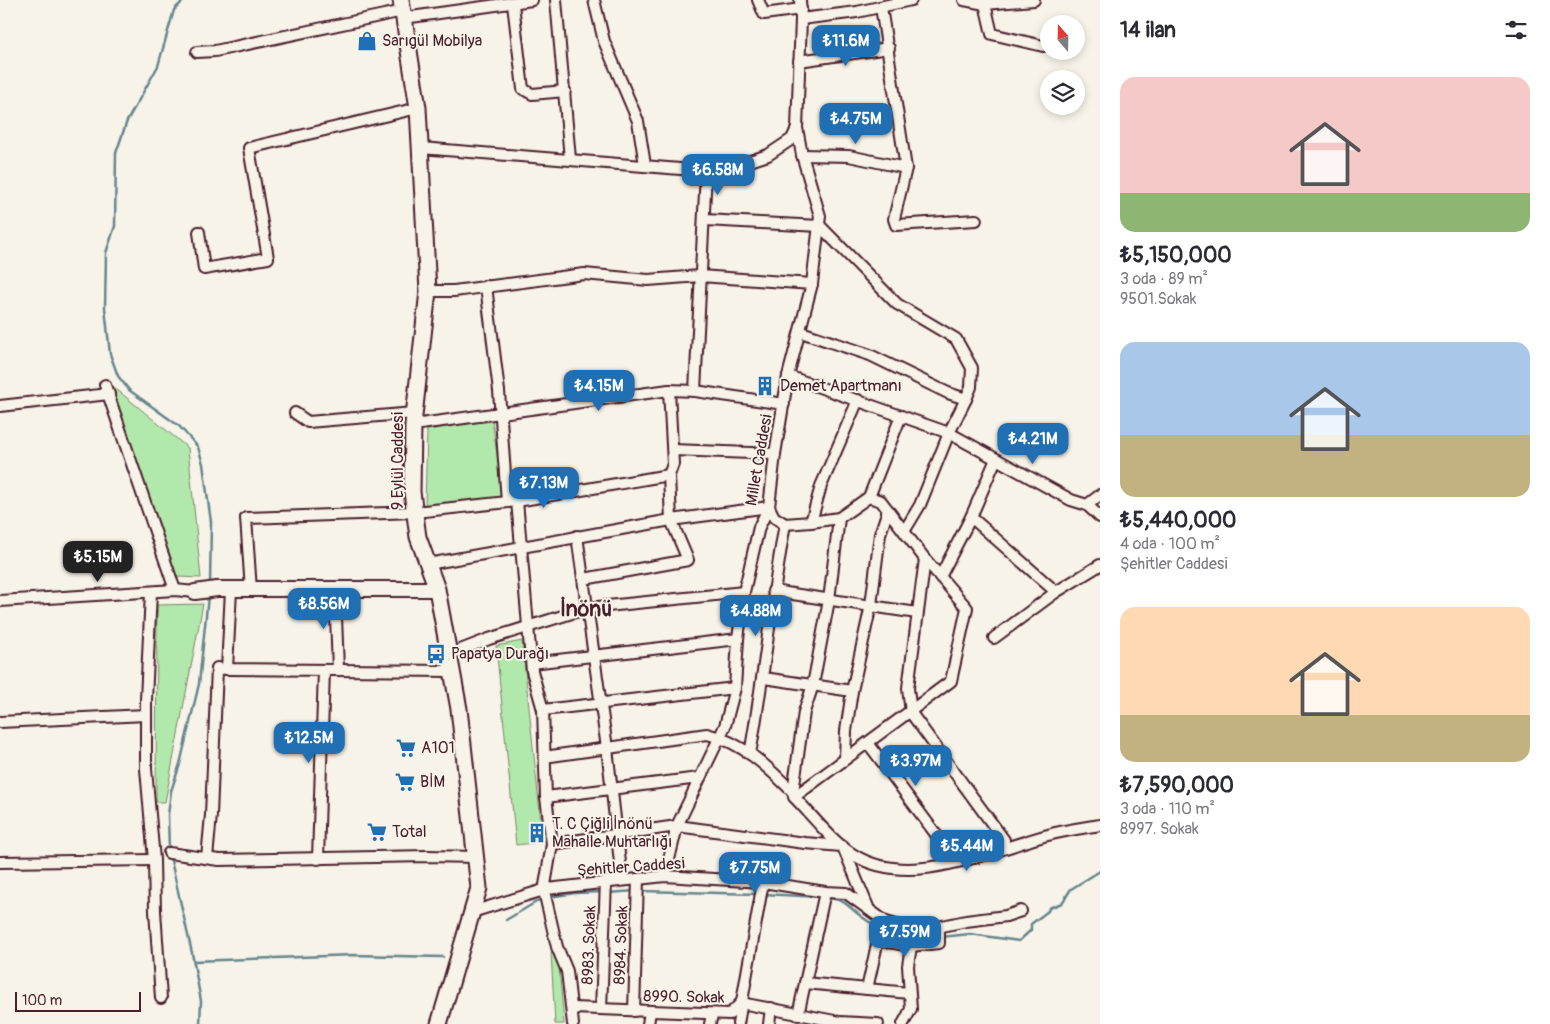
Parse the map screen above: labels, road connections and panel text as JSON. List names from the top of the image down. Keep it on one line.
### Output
{"streets":{"main road":["9 Eylül Caddesi"],"street":["Millet Caddesi","Şehitler Caddesi","8983. Sokak","8984. Sokak","8990. Sokak"]},"crossings":[["Millet Caddesi","Şehitler Caddesi"],["9 Eylül Caddesi","Şehitler Caddesi"],["Şehitler Caddesi","8983. Sokak"],["Şehitler Caddesi","8984. Sokak"],["8983. Sokak","8990. Sokak"],["8984. Sokak","8990. Sokak"]],"districts":["İnönü"],"places":{"shop":["Sarıgül Mobilya"],"building":["Demet Apartmanı","T. C Çiğli İnönü Mahalle Muhtarlığı"],"bus stop":["Papatya Durağı"],"supermarket":["A101","BİM","Total"]},"scale_bar":"100 m","north":"top","page":{"heading":"14 ilan","price":["₺11.6M","₺4.75M","₺6.58M","₺4.15M","₺4.21M","₺7.13M","₺5.15M","₺8.56M","₺4.88M","₺12.5M","₺3.97M","₺5.44M","₺7.75M","₺7.59M"],"list":[{"name":"₺5,150,000","note":"3 oda · 89 m² · 9501.Sokak"},{"name":"₺5,440,000","note":"4 oda · 100 m² · Şehitler Caddesi"},{"name":"₺7,590,000","note":"3 oda · 110 m² · 8997. Sokak"}],"scale":"100 m"}}
